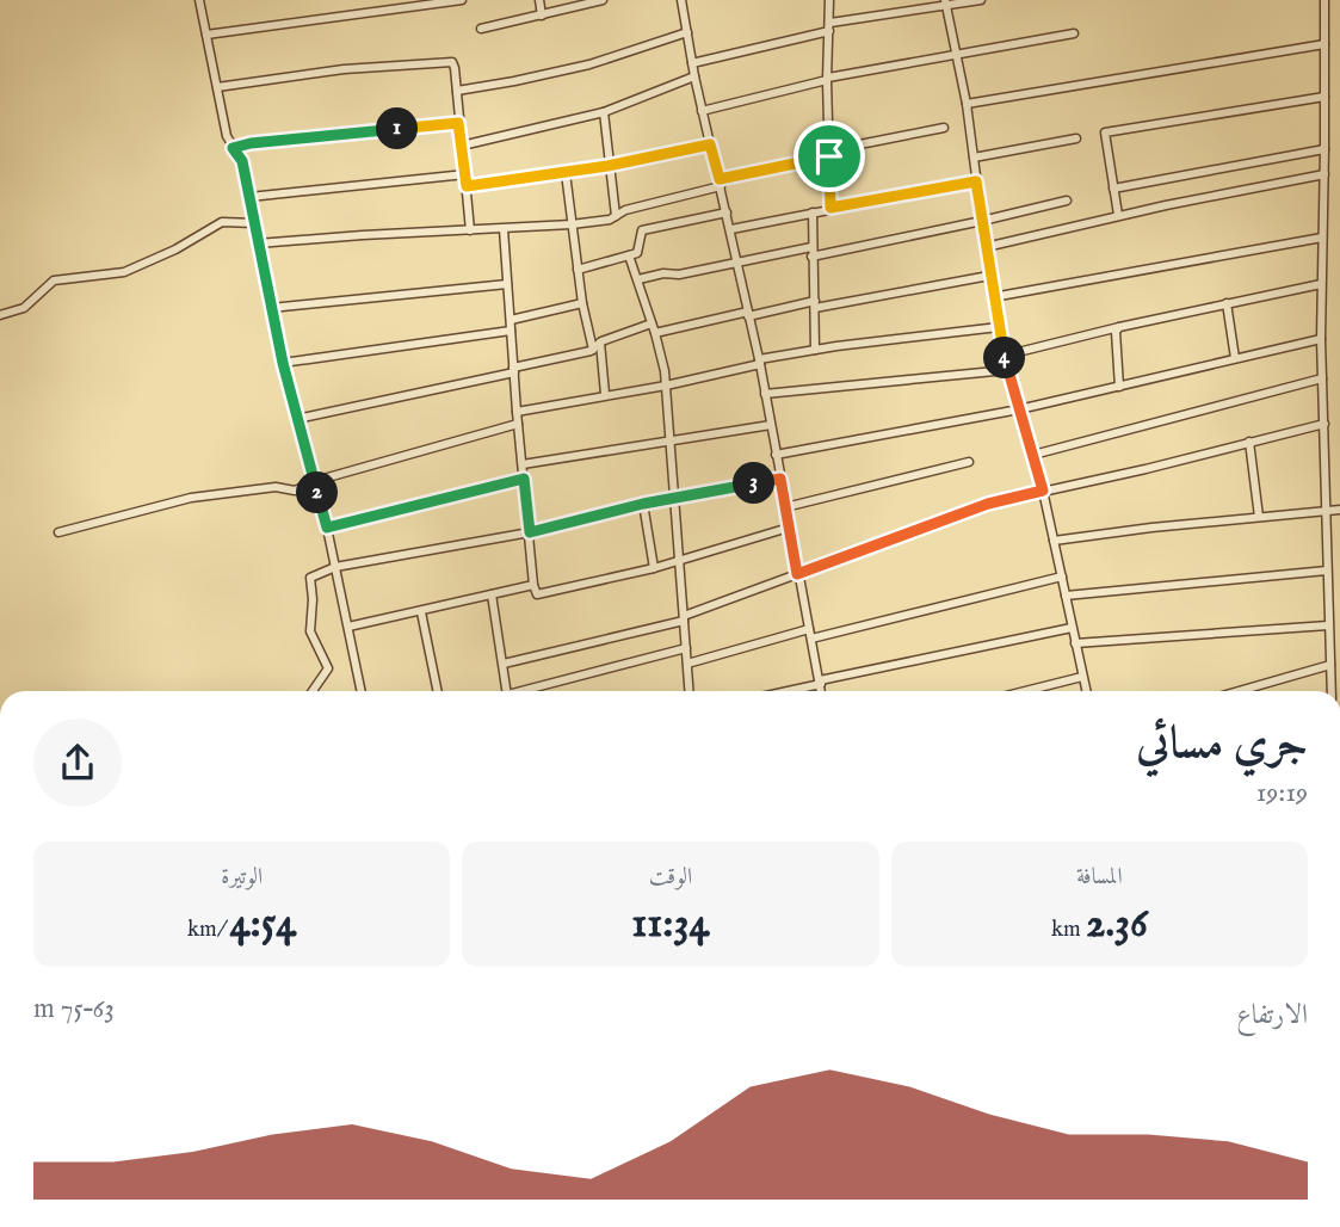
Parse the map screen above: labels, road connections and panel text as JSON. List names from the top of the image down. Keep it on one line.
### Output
{"page":{"pins":["1","4","3","2"],"heading":["جري مسائي","19:19"],"stats":[["المسافة","2.36 km"],["الوقت","11:34"],["الوتيرة","4:54 /km"]],"chart":["الارتفاع","63–75 m"]}}
